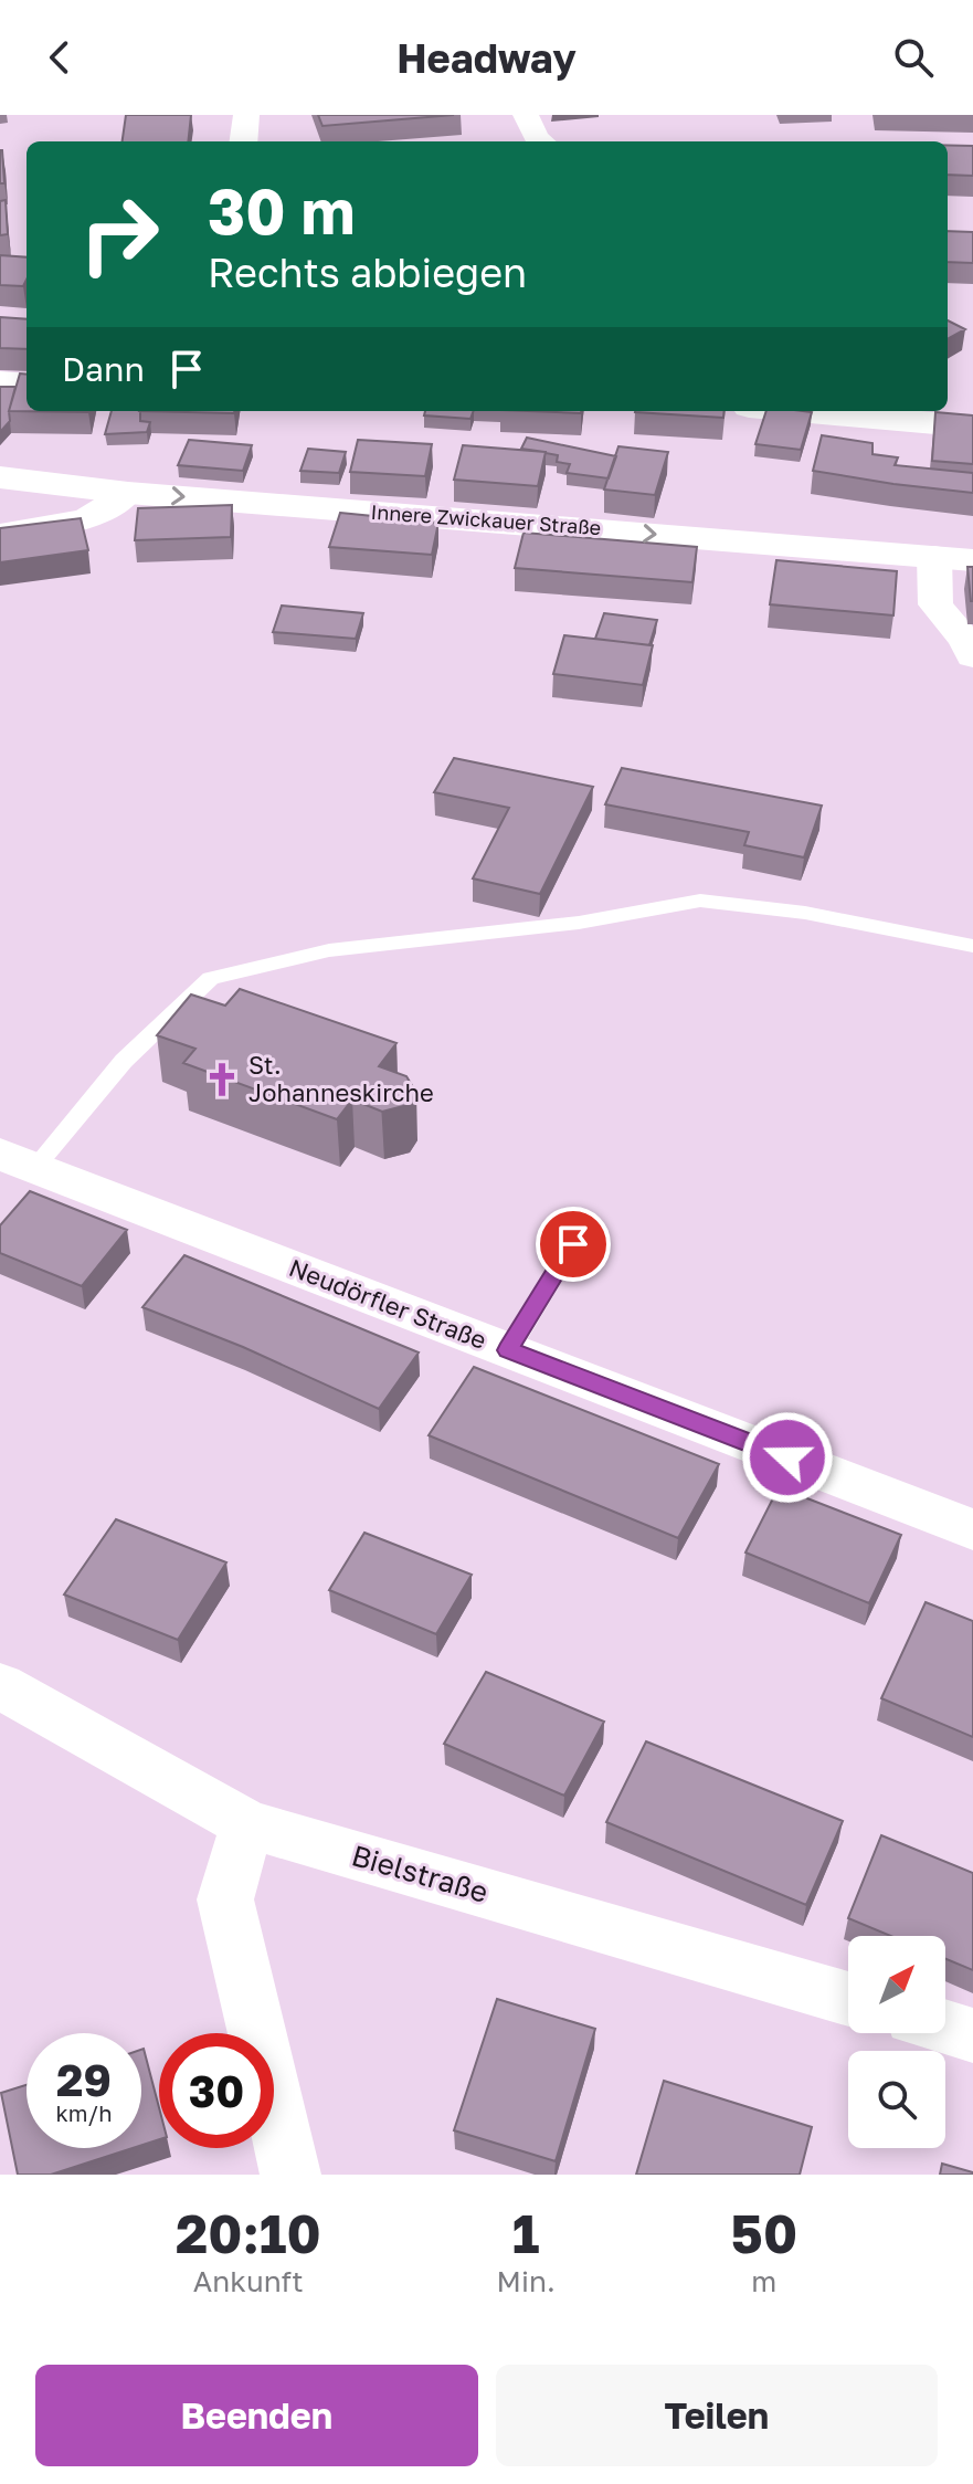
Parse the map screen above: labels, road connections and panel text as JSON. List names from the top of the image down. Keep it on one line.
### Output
{"streets":{"main road":["Innere Zwickauer Straße"],"street":["Neudörfler Straße","Bielstraße"]},"one_way":["Innere Zwickauer Straße"],"places":{"church":["St. Johanneskirche"]},"north":"top right","page":{"header":"Headway","turn":["30 m","Rechts abbiegen"],"then":"Dann","speed":"29 km/h","limit":"30","eta":["20:10","Ankunft","1","Min.","50","m"],"buttons":["Beenden","Teilen"]}}
